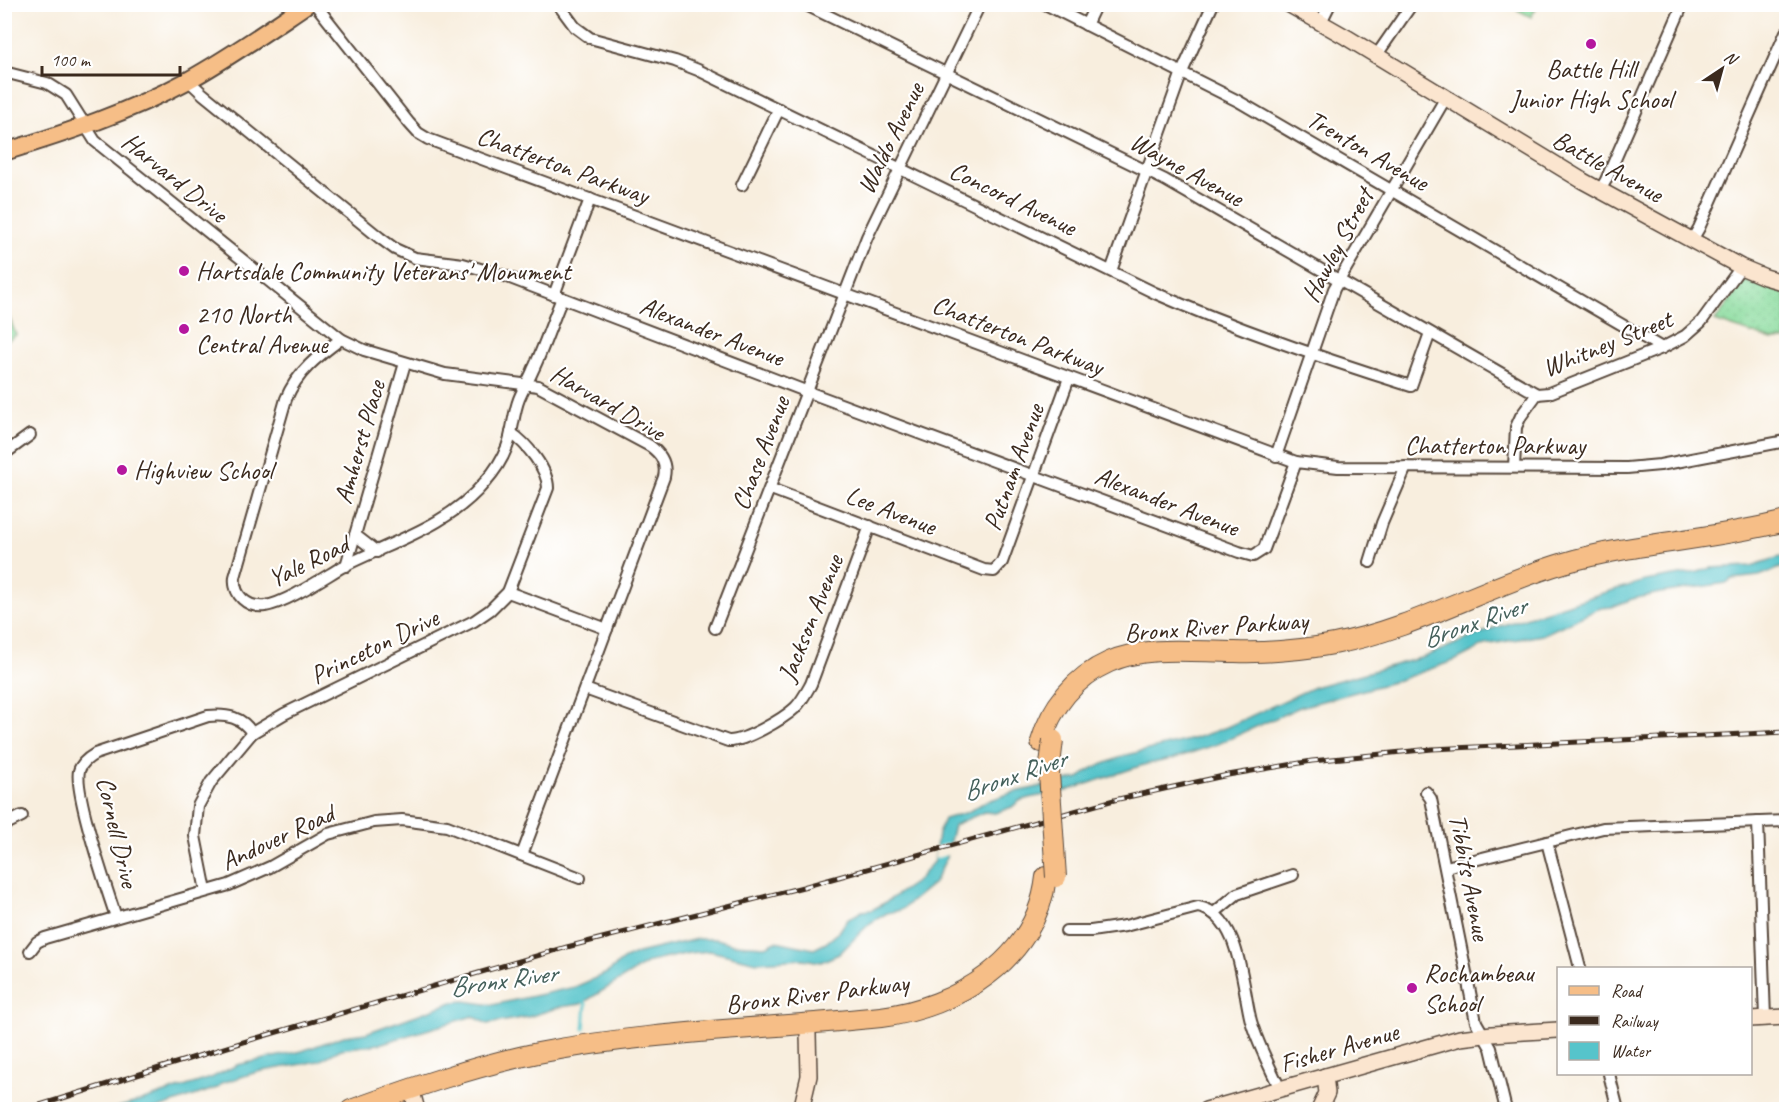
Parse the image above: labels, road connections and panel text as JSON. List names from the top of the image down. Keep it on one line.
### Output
{"streets":{"highway":["Bronx River Parkway"],"street":["Waldo Avenue","Trenton Avenue","Chatterton Parkway","Battle Avenue","Wayne Avenue","Harvard Drive","Concord Avenue","Hawley Street","Alexander Avenue","Whitney Street","Amherst Place","Chase Avenue","Putnam Avenue","Lee Avenue","Yale Road","Jackson Avenue","Princeton Drive","Cornell Drive","Andover Road","Tibbits Avenue","Fisher Avenue"]},"crossings":[["Waldo Avenue","Chatterton Parkway"],["Waldo Avenue","Wayne Avenue"],["Waldo Avenue","Concord Avenue"],["Waldo Avenue","Chase Avenue"],["Trenton Avenue","Hawley Street"],["Trenton Avenue","Whitney Street"],["Chatterton Parkway","Hawley Street"],["Chatterton Parkway","Alexander Avenue"],["Chatterton Parkway","Whitney Street"],["Chatterton Parkway","Chase Avenue"],["Chatterton Parkway","Putnam Avenue"],["Chatterton Parkway","Yale Road"],["Battle Avenue","Hawley Street"],["Battle Avenue","Whitney Street"],["Wayne Avenue","Concord Avenue"],["Wayne Avenue","Hawley Street"],["Wayne Avenue","Whitney Street"],["Harvard Drive","Amherst Place"],["Harvard Drive","Yale Road"],["Harvard Drive","Jackson Avenue"],["Harvard Drive","Andover Road"],["Concord Avenue","Hawley Street"],["Alexander Avenue","Chase Avenue"],["Alexander Avenue","Putnam Avenue"],["Alexander Avenue","Yale Road"],["Amherst Place","Yale Road"],["Chase Avenue","Lee Avenue"],["Putnam Avenue","Lee Avenue"],["Lee Avenue","Jackson Avenue"],["Yale Road","Princeton Drive"],["Princeton Drive","Cornell Drive"],["Princeton Drive","Andover Road"],["Cornell Drive","Andover Road"],["Tibbits Avenue","Fisher Avenue"]],"water":["Bronx River"],"places":["Battle Hill Junior High School","Hartsdale Community Veterans' Monument","210 North Central Avenue","Highview School","Rochambeau School"],"legend":["Road","Railway","Water"],"scale_bar":"100 m","north":"top right"}
